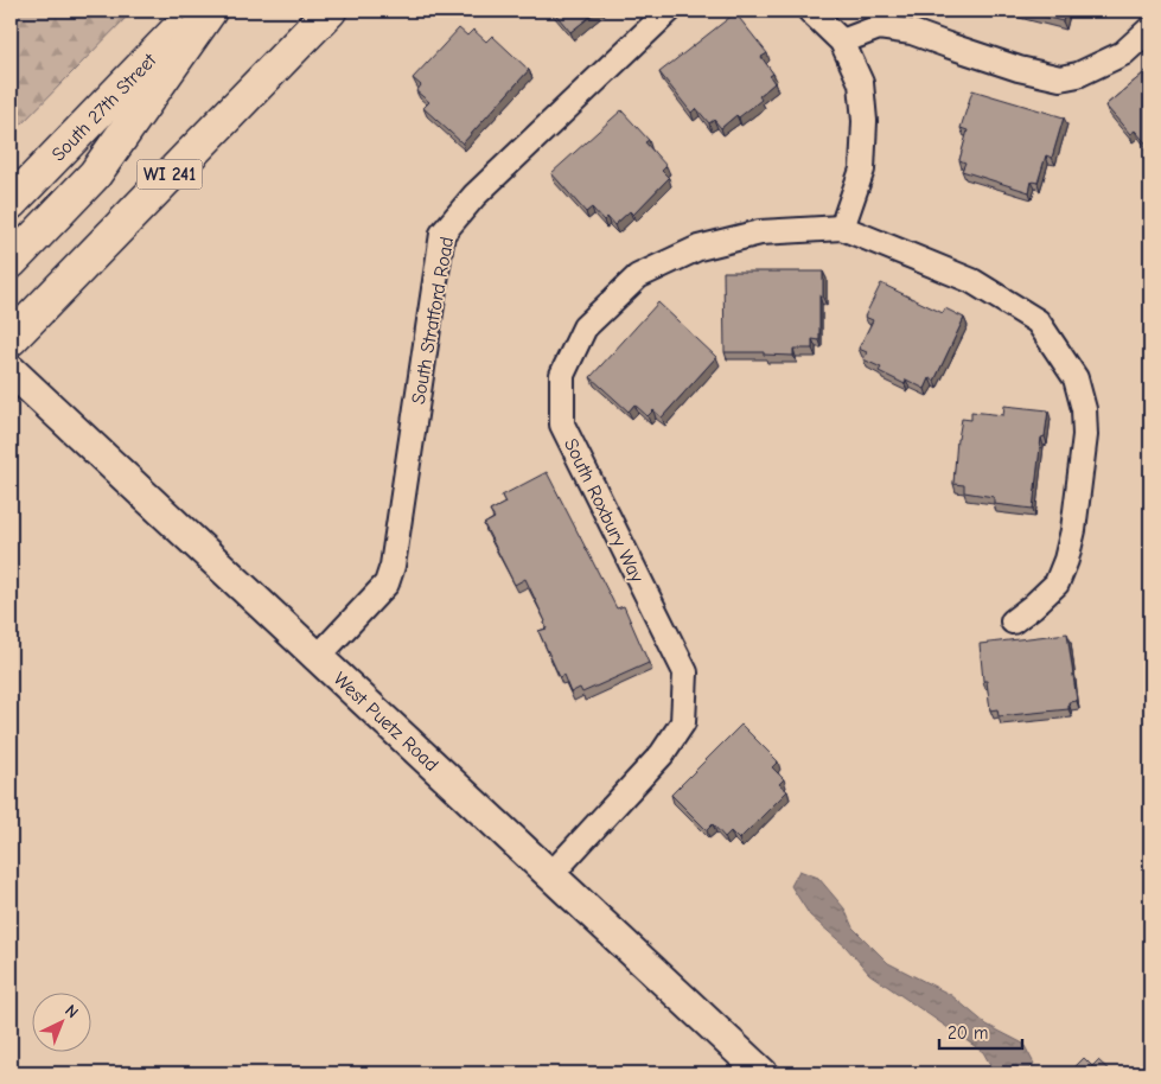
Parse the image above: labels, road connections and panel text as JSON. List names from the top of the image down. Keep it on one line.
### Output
{"streets":{"main road":["South 27th Street","WI 241"],"street":["South Stratford Road","South Roxbury Way","West Puetz Road"]},"crossings":[["South Stratford Road","West Puetz Road"],["South Roxbury Way","West Puetz Road"]],"scale_bar":"20 m","north":"top right"}
